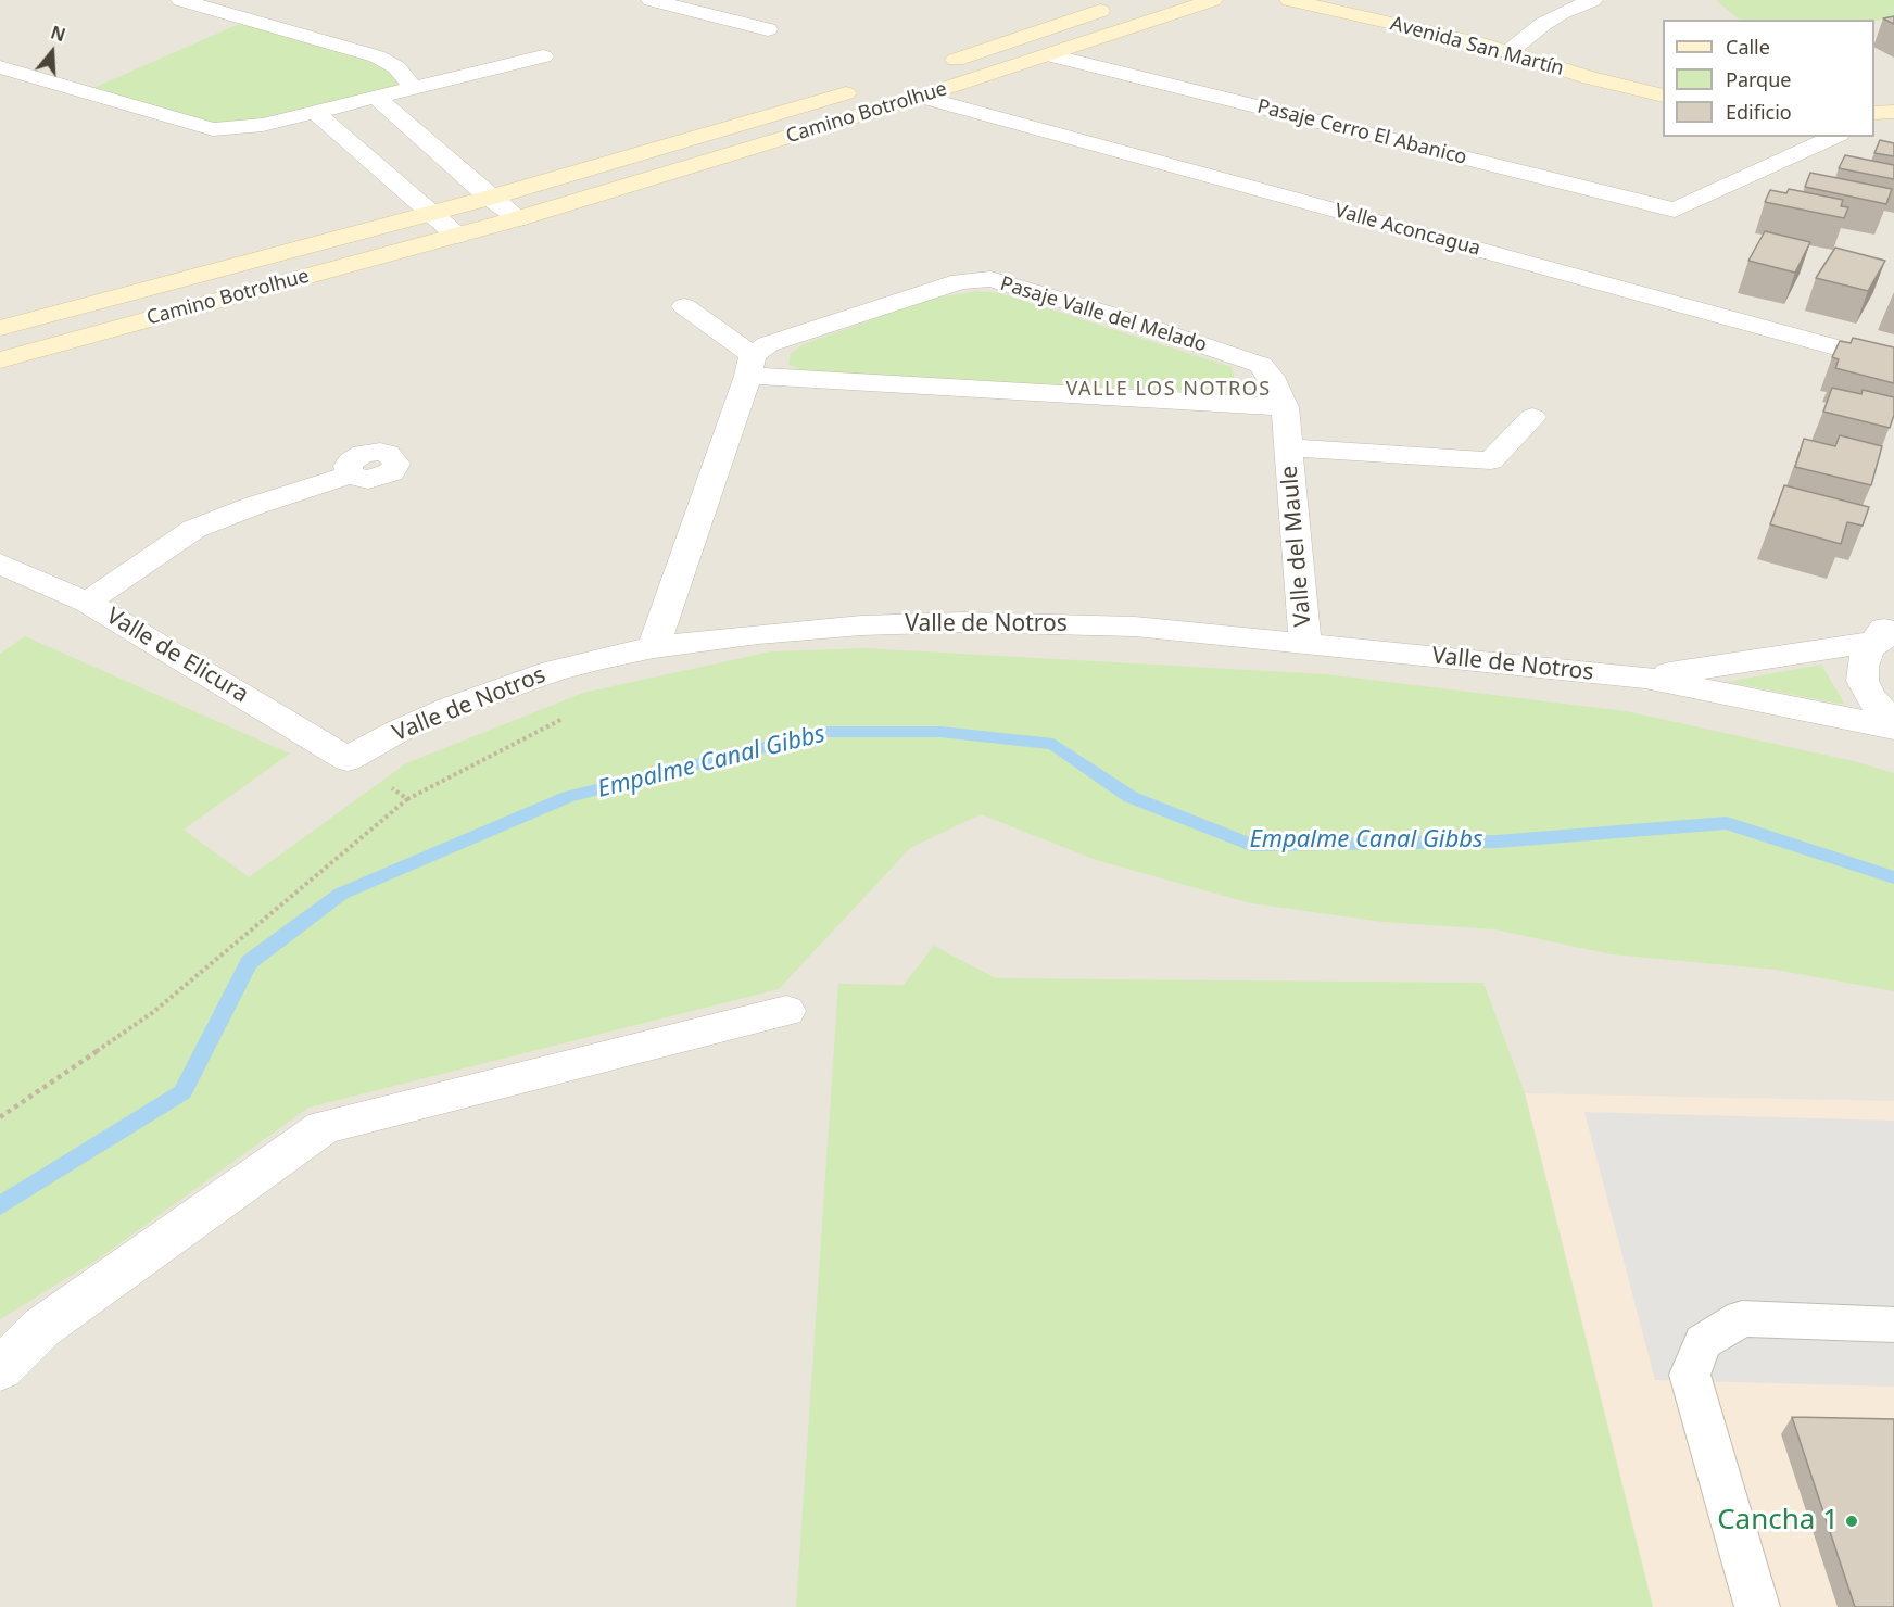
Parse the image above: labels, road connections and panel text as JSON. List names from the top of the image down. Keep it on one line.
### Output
{"streets":{"street":["Avenida San Martín","Camino Botrolhue","Pasaje Cerro El Abanico","Valle Aconcagua","Pasaje Valle del Melado","Valle del Maule","Valle de Notros","Valle de Elicura"]},"crossings":[["Camino Botrolhue","Pasaje Cerro El Abanico"],["Camino Botrolhue","Valle Aconcagua"],["Pasaje Valle del Melado","Valle del Maule"],["Valle del Maule","Valle de Notros"],["Valle de Notros","Valle de Elicura"]],"districts":["VALLE LOS NOTROS"],"water":["Empalme Canal Gibbs"],"places":["Cancha 1"],"legend":["Calle","Parque","Edificio"],"north":"top"}
